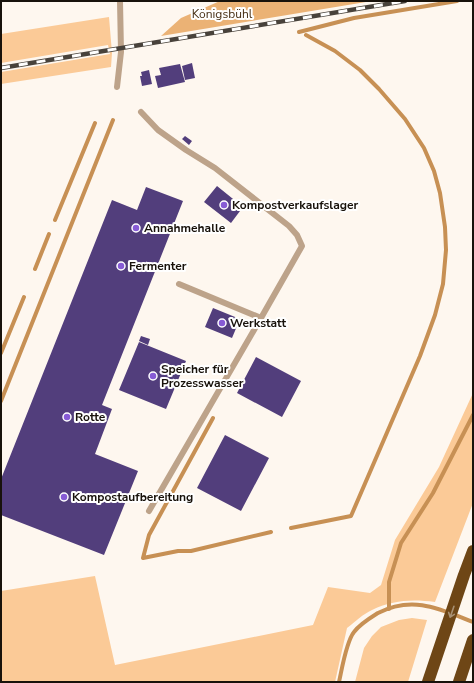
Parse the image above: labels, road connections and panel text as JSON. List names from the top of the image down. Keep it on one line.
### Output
{"parks":["Königsbühl"],"places":["Kompostverkaufslager","Annahmehalle","Fermenter","Werkstatt","Speicher für Prozesswasser","Rotte","Kompostaufbereitung"]}
